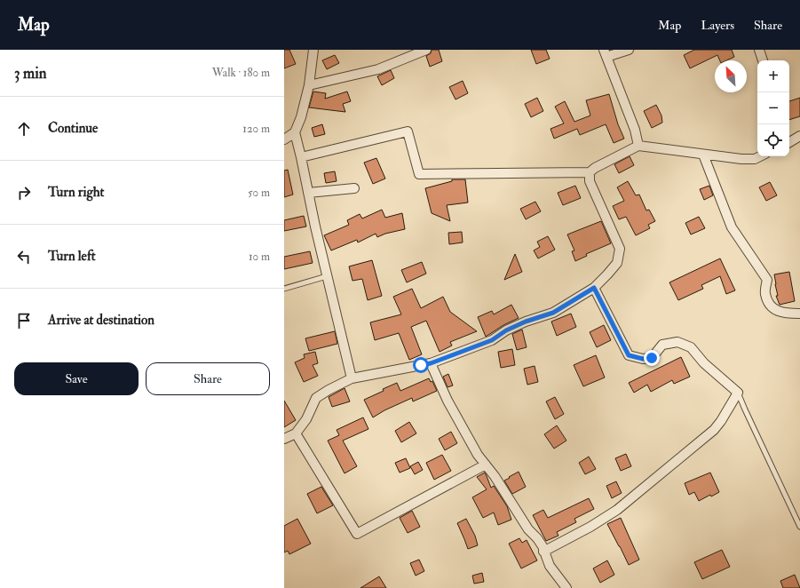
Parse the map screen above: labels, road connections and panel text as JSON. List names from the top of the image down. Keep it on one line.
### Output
{"north":"top left","page":{"header":"Map","nav":["Map","Layers","Share"],"heading":["3 min","Walk · 180 m"],"map_buttons":["+","−"],"list":[["Continue","120 m"],["Turn right","50 m"],["Turn left","10 m"],"Arrive at destination"],"buttons":["Save","Share"]}}
